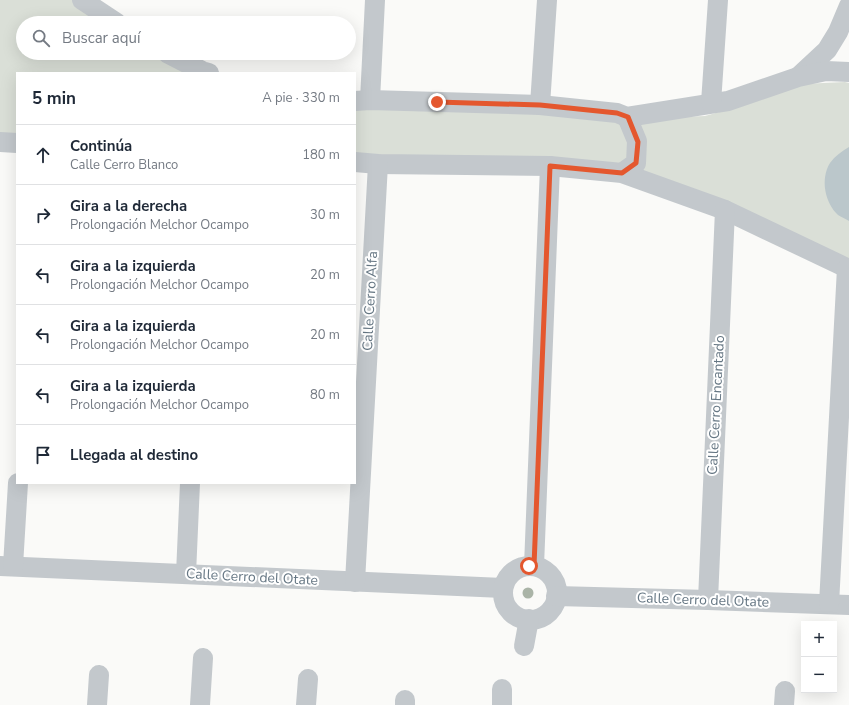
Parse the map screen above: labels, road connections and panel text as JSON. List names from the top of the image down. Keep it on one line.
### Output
{"streets":{"street":["Calle Cerro Alfa","Calle Cerro Encantado","Calle Cerro del Otate"]},"crossings":[["Calle Cerro Alfa","Calle Cerro del Otate"],["Calle Cerro Encantado","Calle Cerro del Otate"]],"page":{"search":"Buscar aquí","heading":["5 min","A pie · 330 m"],"list":[["Continúa","Calle Cerro Blanco","180 m"],["Gira a la derecha","Prolongación Melchor Ocampo","30 m"],["Gira a la izquierda","Prolongación Melchor Ocampo","20 m"],["Gira a la izquierda","Prolongación Melchor Ocampo","20 m"],["Gira a la izquierda","Prolongación Melchor Ocampo","80 m"],"Llegada al destino"],"map_buttons":["+","−"]}}
